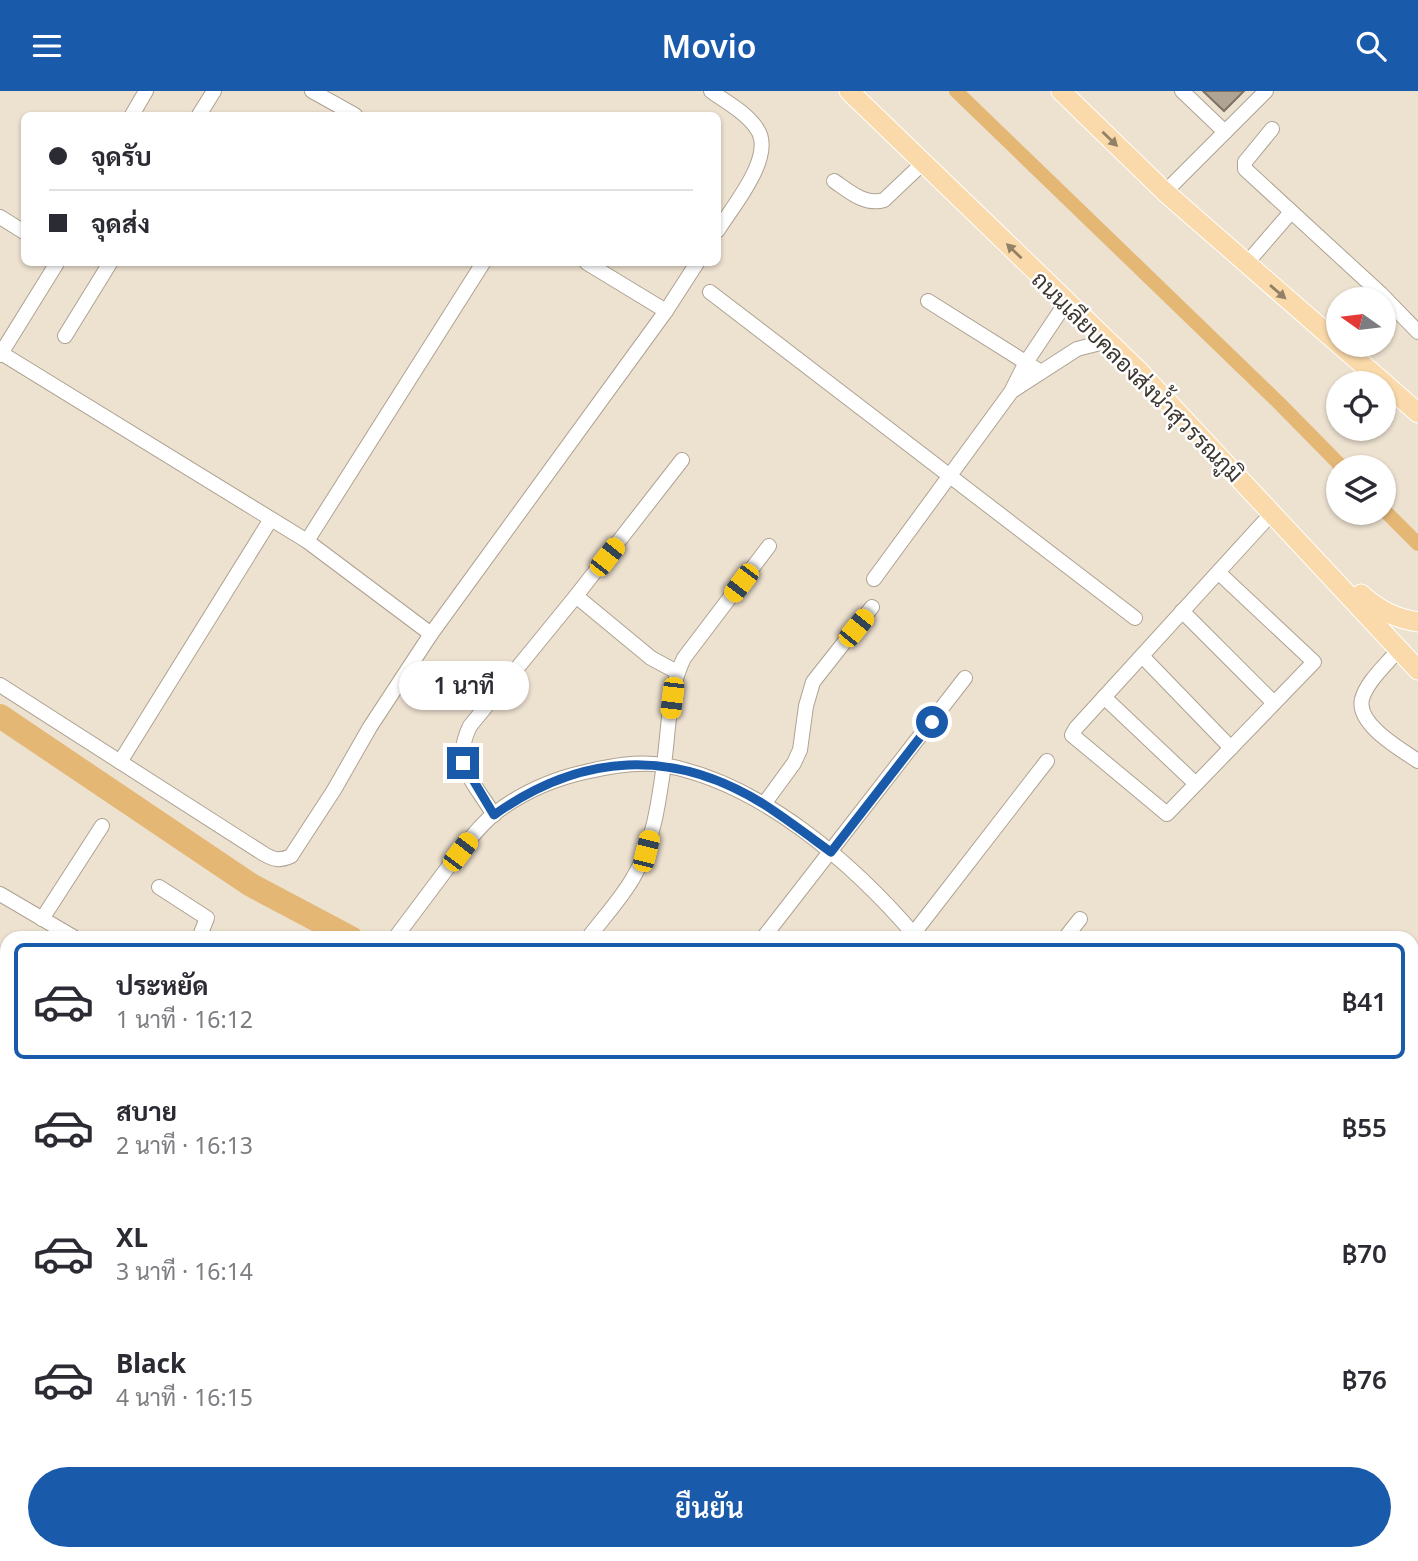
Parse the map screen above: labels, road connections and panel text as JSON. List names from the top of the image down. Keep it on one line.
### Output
{"streets":{"main road":["ถนนเลียบคลองส่งน้ำสุวรรณภูมิ"]},"north":"left","page":{"header":"Movio","banner":["จุดรับ","จุดส่ง"],"bubble":"1 นาที","list":[{"name":"ประหยัด","note":"1 นาที · 16:12","value":"฿41"},{"name":"สบาย","note":"2 นาที · 16:13","value":"฿55"},{"name":"XL","note":"3 นาที · 16:14","value":"฿70"},{"name":"Black","note":"4 นาที · 16:15","value":"฿76"}],"buttons":"ยืนยัน"}}
